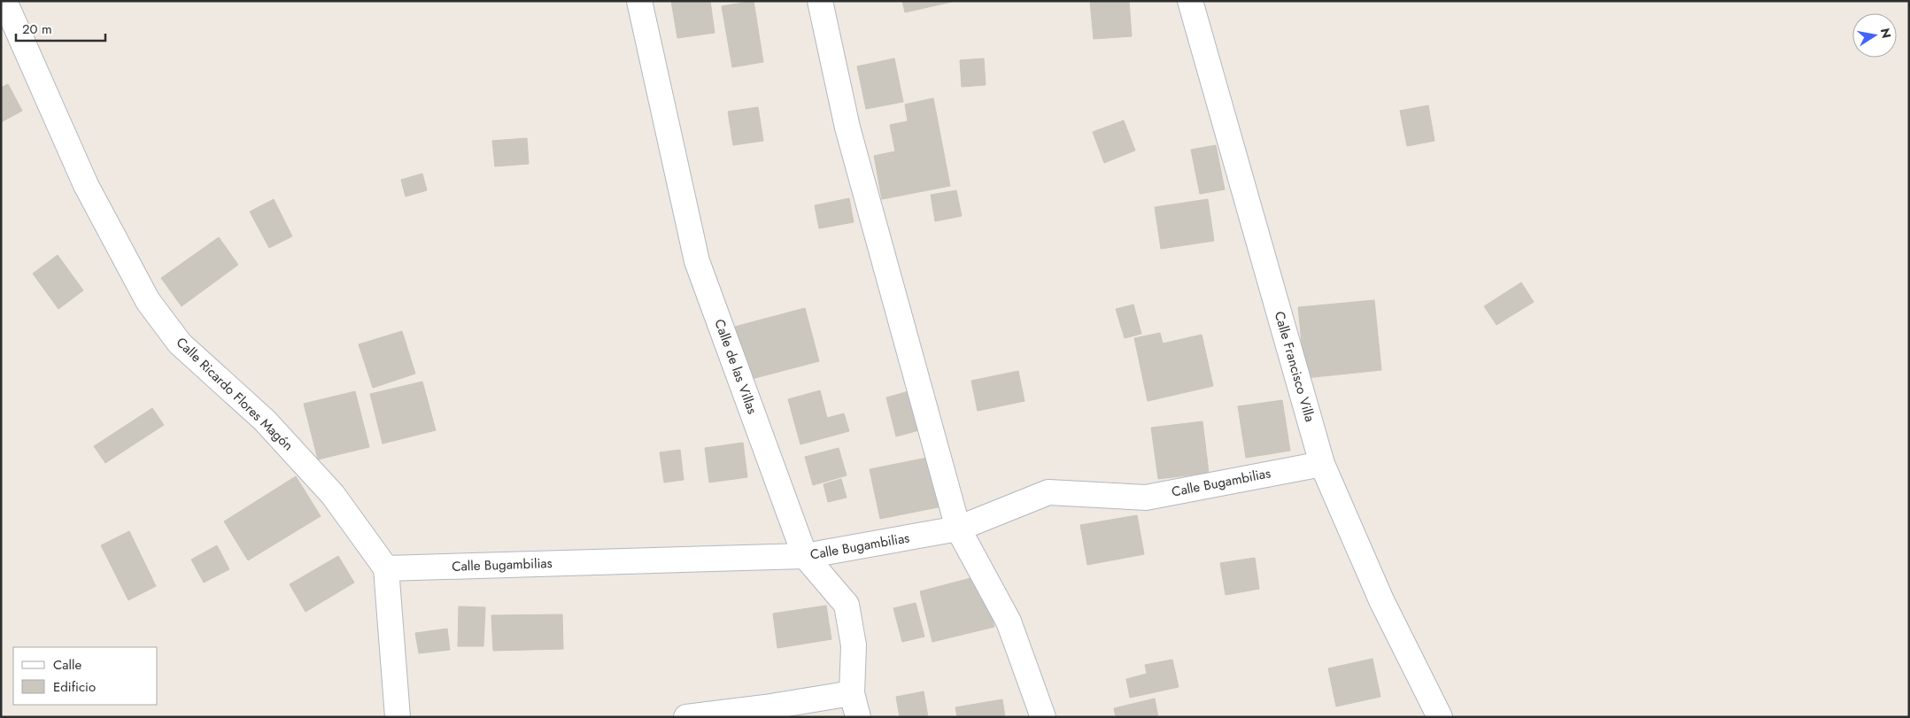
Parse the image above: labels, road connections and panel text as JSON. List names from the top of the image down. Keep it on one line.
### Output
{"streets":{"street":["Calle de las Villas","Calle Francisco Villa","Calle Ricardo Flores Magón","Calle Bugambilias"]},"crossings":[["Calle de las Villas","Calle Bugambilias"],["Calle Francisco Villa","Calle Bugambilias"],["Calle Ricardo Flores Magón","Calle Bugambilias"]],"legend":["Calle","Edificio"],"scale_bar":"20 m","north":"right"}
